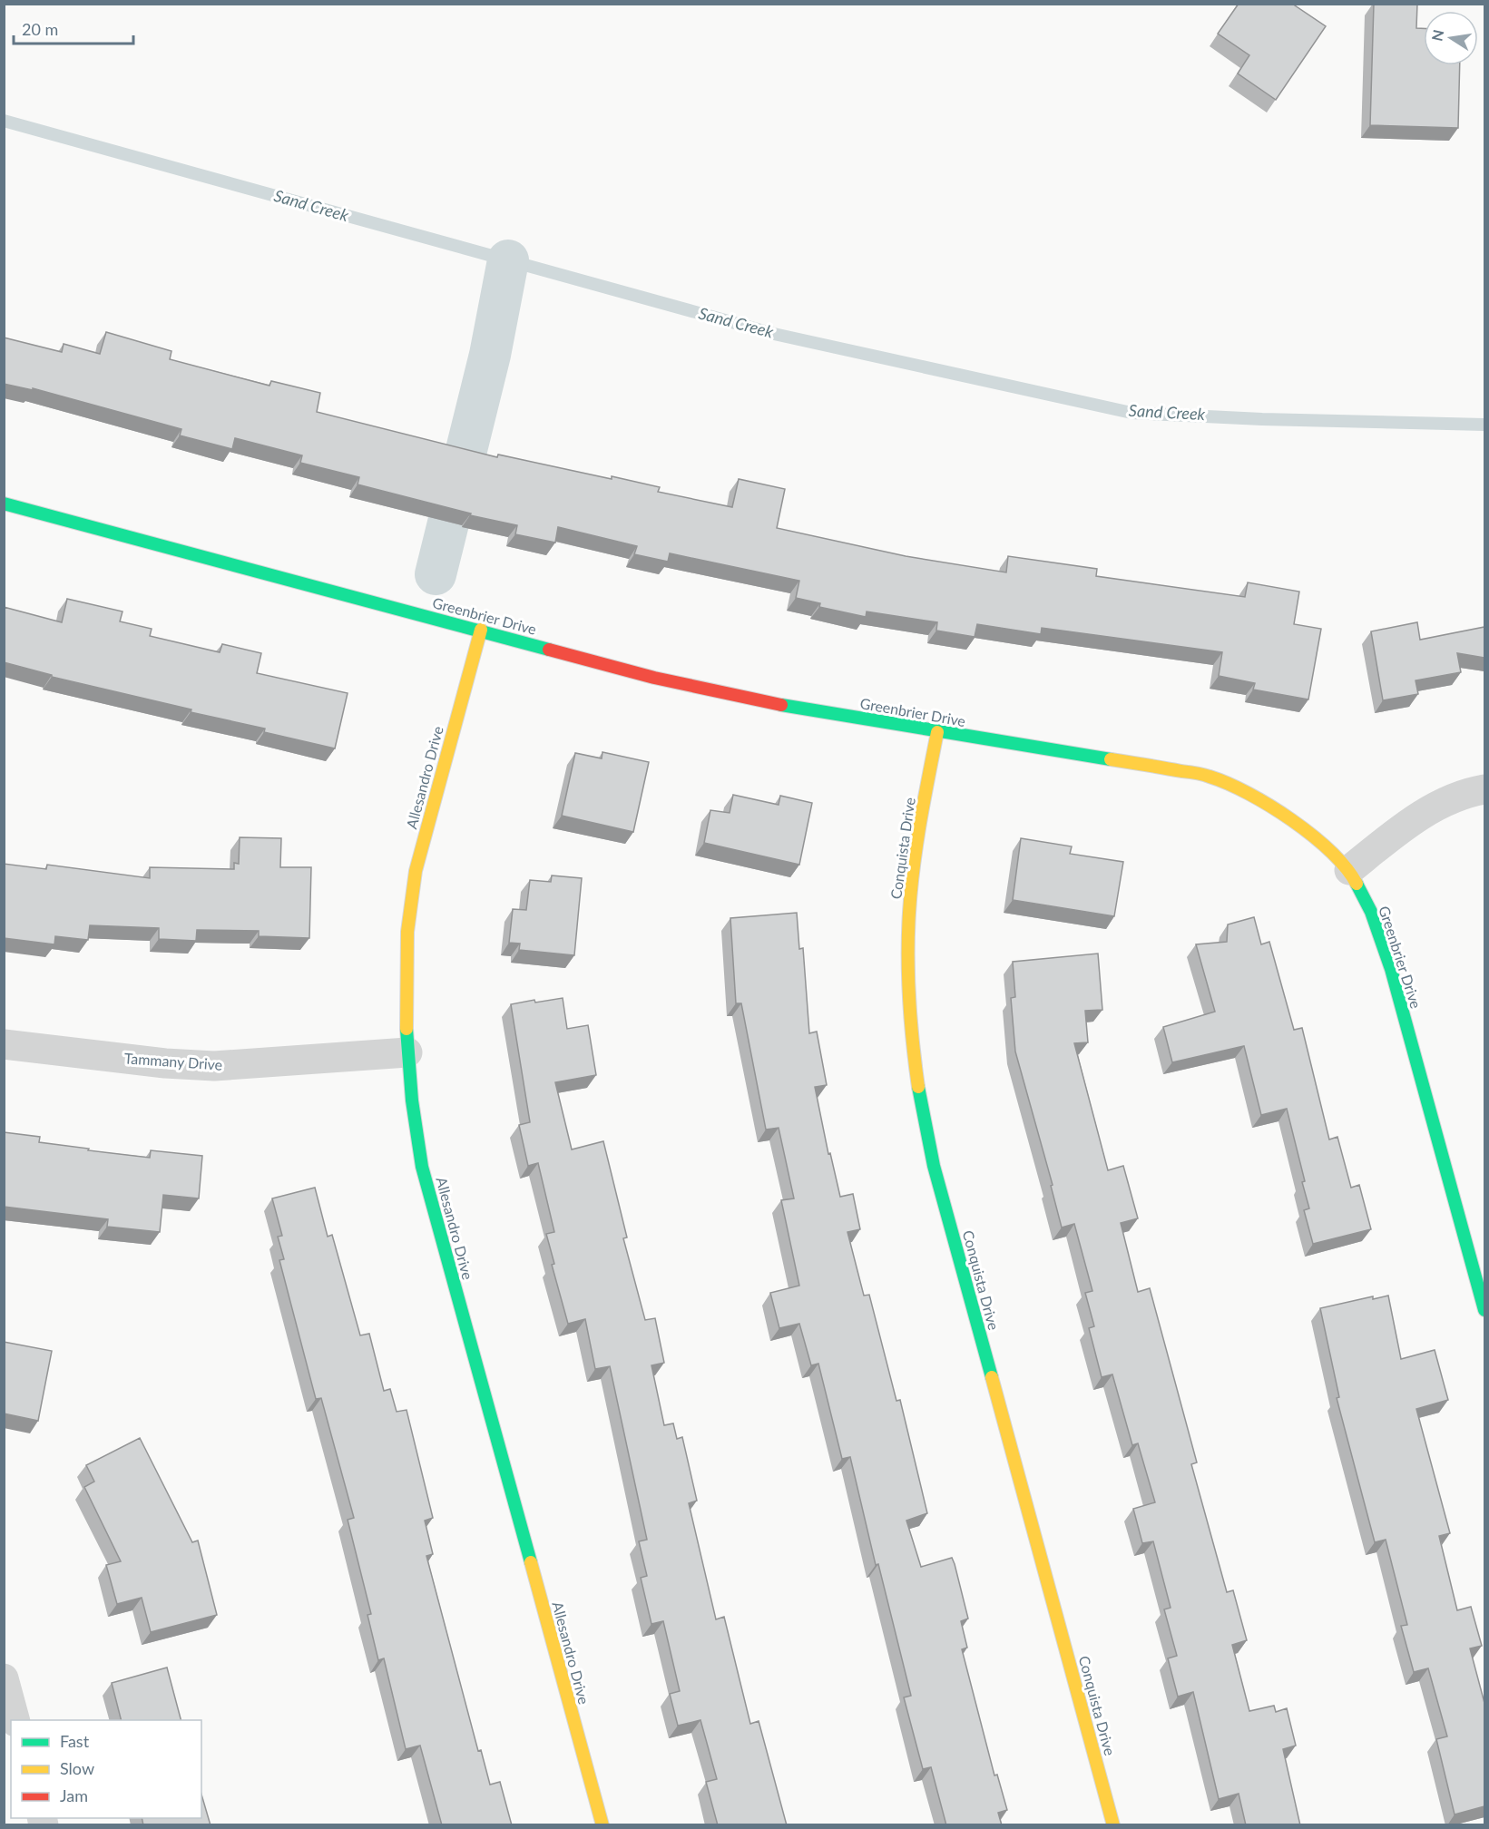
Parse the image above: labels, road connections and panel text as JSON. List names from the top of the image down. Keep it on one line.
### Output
{"streets":{"street":["Greenbrier Drive","Allesandro Drive","Conquista Drive","Tammany Drive"]},"crossings":[["Greenbrier Drive","Allesandro Drive"],["Greenbrier Drive","Conquista Drive"],["Allesandro Drive","Tammany Drive"]],"water":["Sand Creek"],"legend":["Fast","Slow","Jam"],"scale_bar":"20 m","north":"left"}
